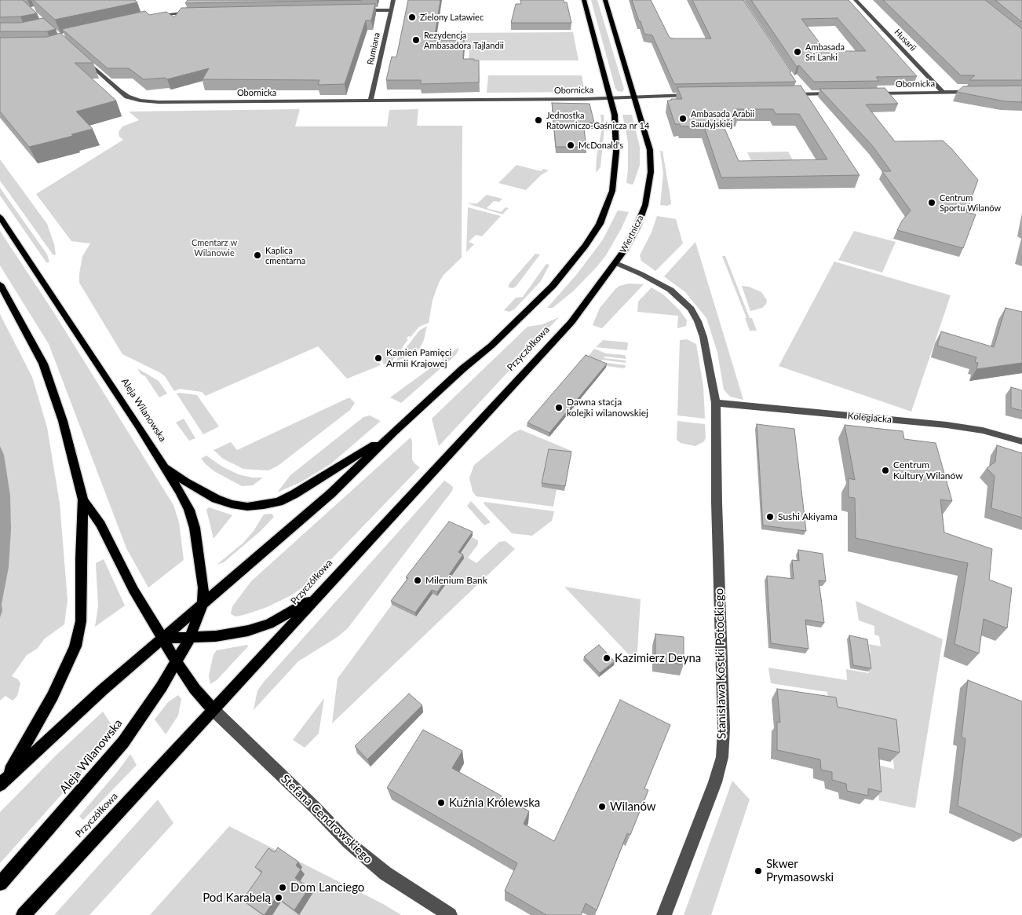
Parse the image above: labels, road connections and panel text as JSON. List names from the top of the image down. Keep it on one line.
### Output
{"streets":{"main road":["Wiertnicza","Przyczółkowa","Aleja Wilanowska"],"street":["Husarii","Rumiana","Obornicka","Kolegiacka","Stanisława Kostki Potockiego","Stefana Cendrowskiego"]},"crossings":[["Husarii","Obornicka"],["Rumiana","Obornicka"],["Obornicka","Wiertnicza"],["Wiertnicza","Przyczółkowa"],["Wiertnicza","Kolegiacka"],["Wiertnicza","Stanisława Kostki Potockiego"],["Przyczółkowa","Stefana Cendrowskiego"],["Kolegiacka","Stanisława Kostki Potockiego"]],"parks":["Cmentarz w Wilanowie"],"places":["Zielony Latawiec","Rezydencja Ambasadora Tajlandii","Ambasada Sri Lanki","Ambasada Arabii Saudyjskiej","Jednostka Ratowniczo-Gaśnicza nr 14","McDonald's","Centrum Sportu Wilanów","Kaplica cmentarna","Kamień Pamięci Armii Krajowej","Dawna stacja kolejki wilanowskiej","Centrum Kultury Wilanów","Sushi Akiyama","Milenium Bank","Kazimierz Deyna","Kuźnia Królewska","Wilanów","Skwer Prymasowski","Dom Lanciego","Pod Karabelą"]}
